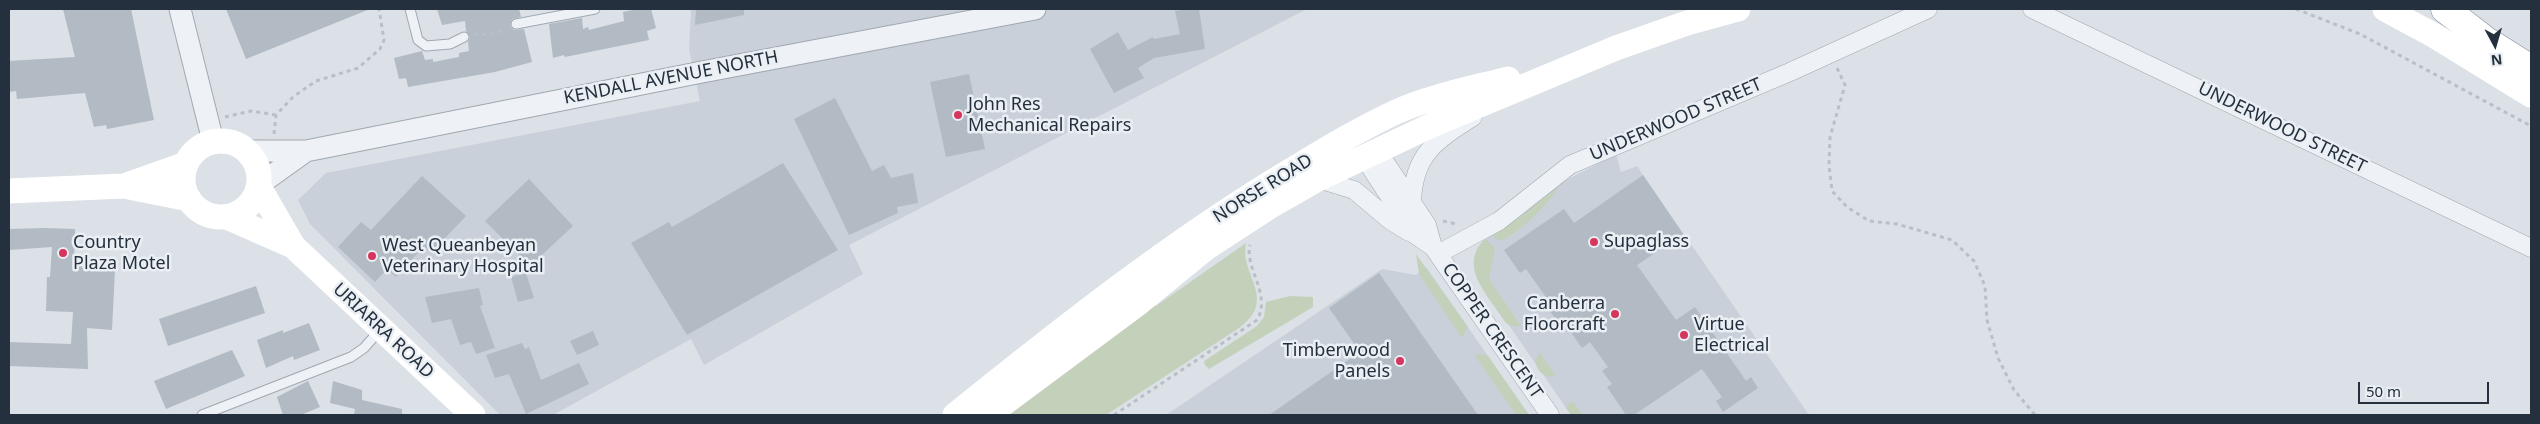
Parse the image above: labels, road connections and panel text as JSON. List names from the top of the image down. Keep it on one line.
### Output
{"streets":{"main road":["NORSE ROAD","URIARRA ROAD"],"street":["KENDALL AVENUE NORTH","UNDERWOOD STREET","COPPER CRESCENT"]},"crossings":[["KENDALL AVENUE NORTH","URIARRA ROAD"],["UNDERWOOD STREET","COPPER CRESCENT"],["NORSE ROAD","COPPER CRESCENT"]],"places":["John Res Mechanical Repairs","Supaglass","Country Plaza Motel","West Queanbeyan Veterinary Hospital","Canberra Floorcraft","Virtue Electrical","Timberwood Panels"],"scale_bar":"50 m","north":"bottom"}
